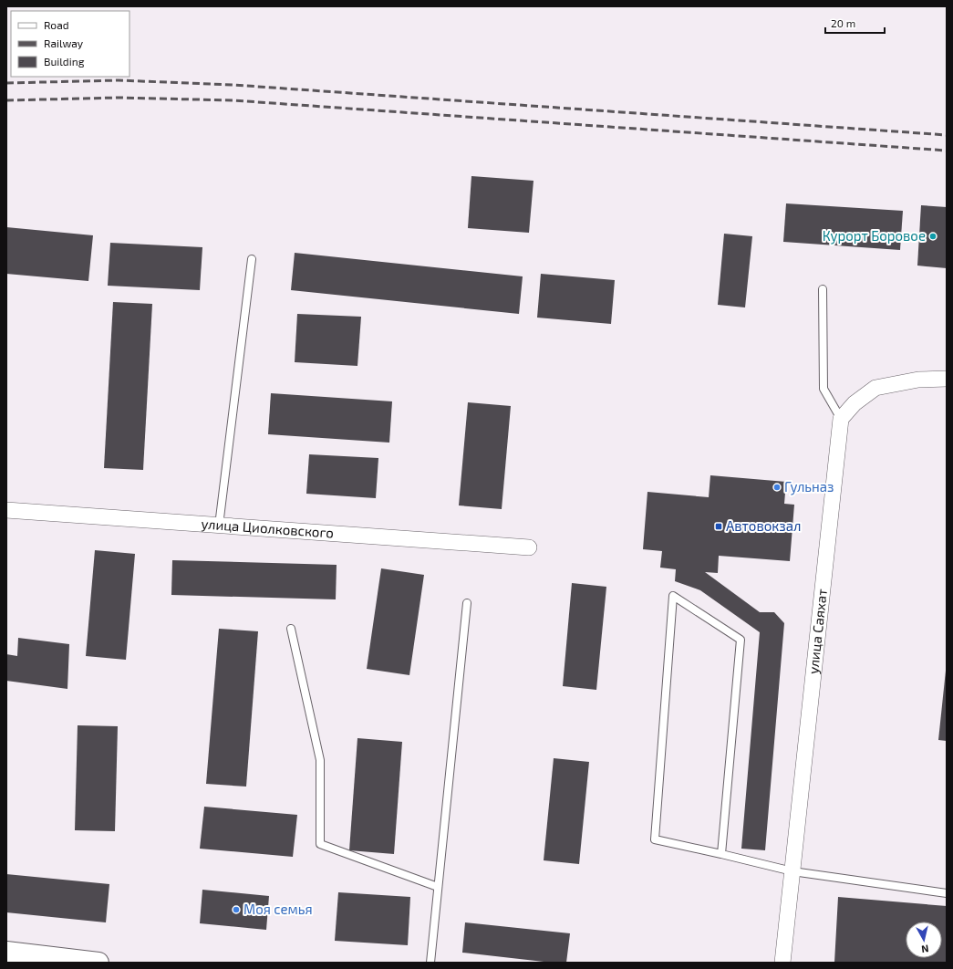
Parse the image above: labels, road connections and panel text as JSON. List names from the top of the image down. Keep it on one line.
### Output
{"streets":{"street":["улица Циолковского","улица Саяхат"]},"places":{"other":["Курорт Боровое","Гульназ","Моя семья"],"transit":["Автовокзал"]},"legend":["Road","Railway","Building"],"scale_bar":"20 m","north":"bottom"}
